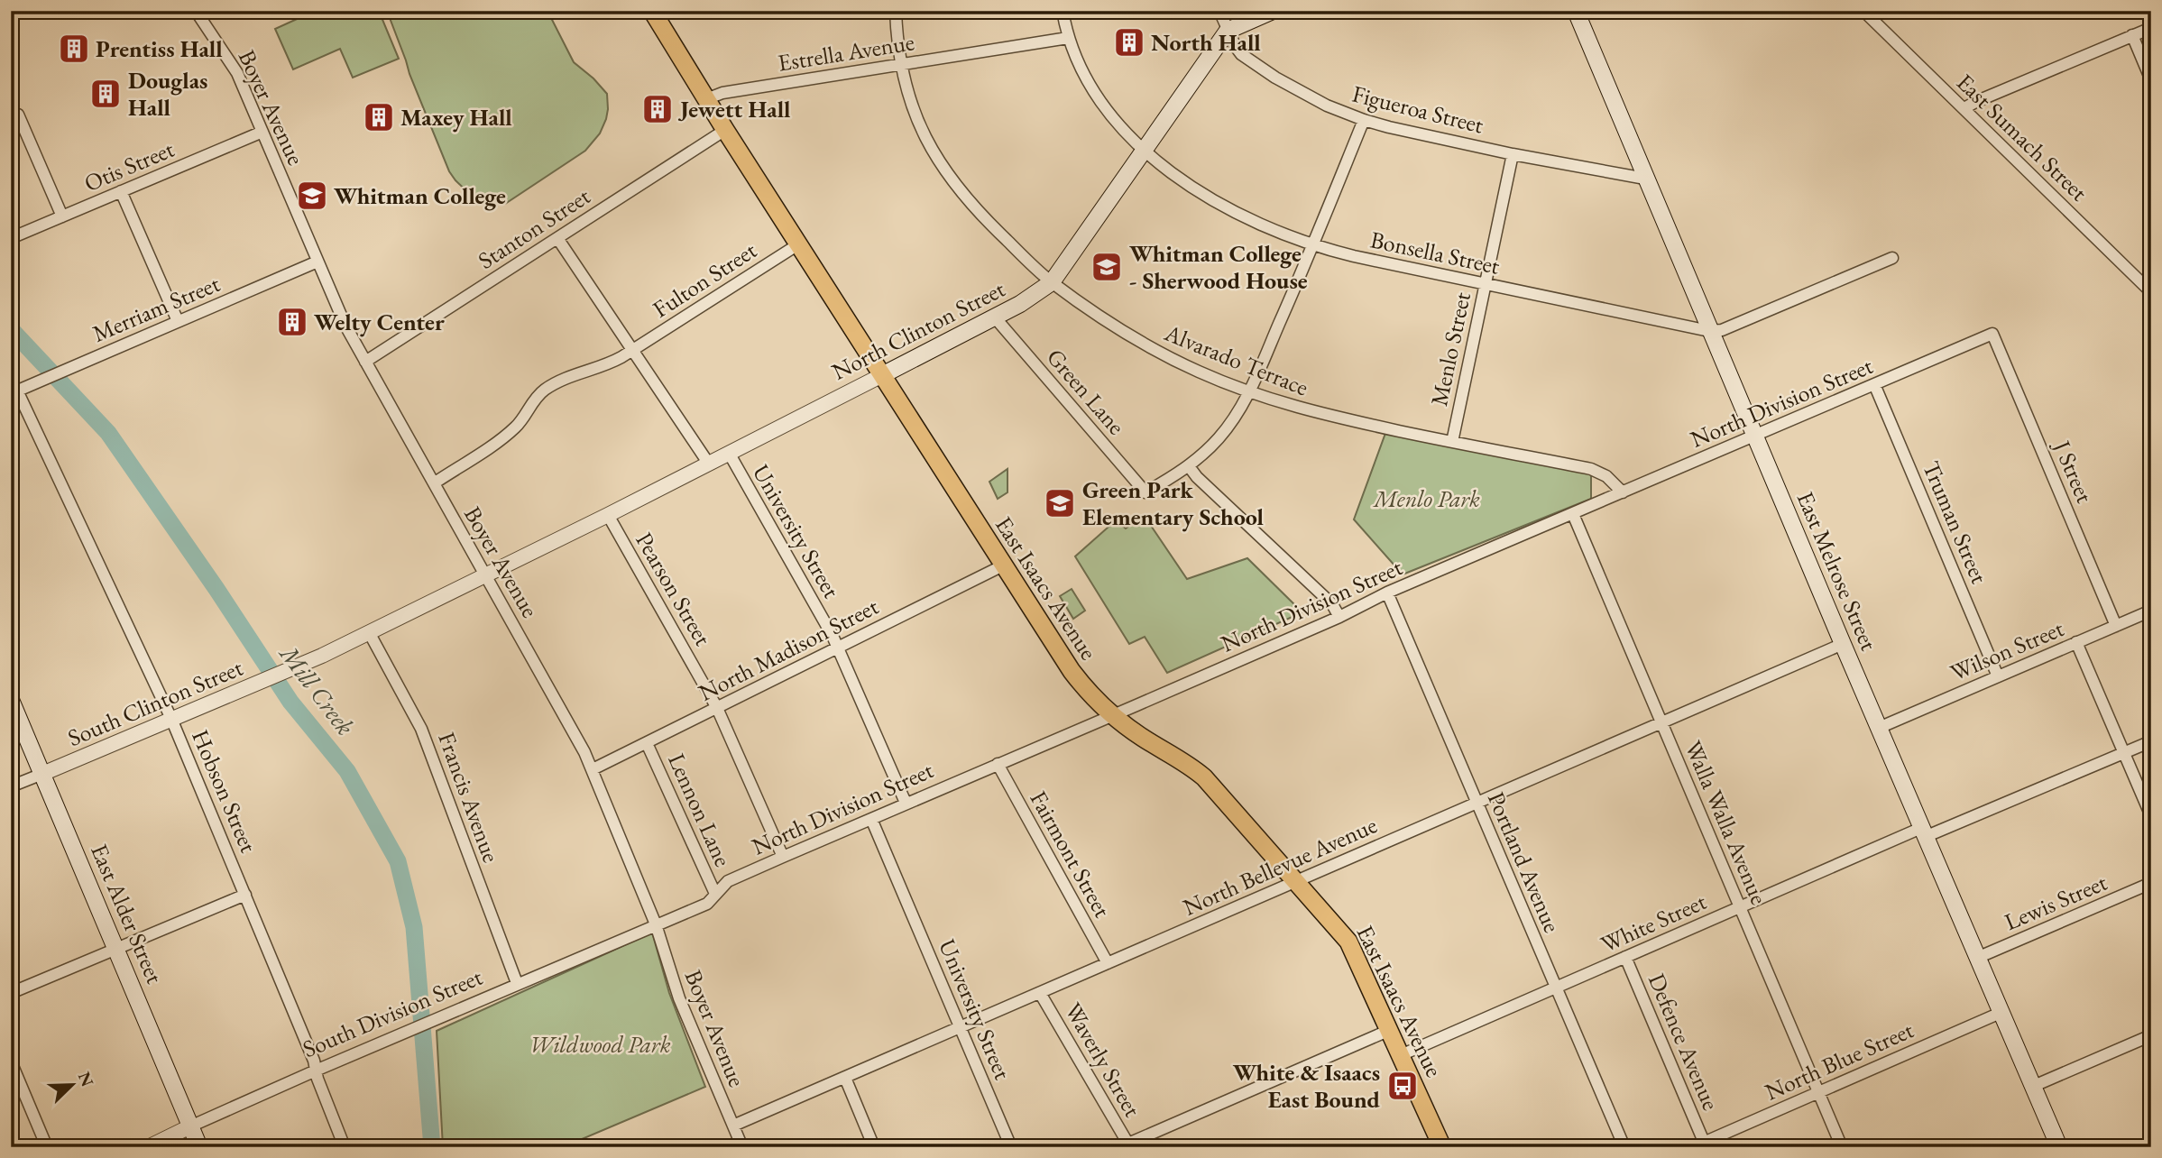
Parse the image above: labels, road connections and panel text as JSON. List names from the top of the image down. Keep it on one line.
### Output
{"streets":{"main road":["North Clinton Street","East Melrose Street","East Isaacs Avenue","East Alder Street"],"street":["Estrella Avenue","Boyer Avenue","Figueroa Street","East Sumach Street","Otis Street","Stanton Street","Bonsella Street","Fulton Street","Merriam Street","Menlo Street","Alvarado Terrace","Green Lane","North Division Street","J Street","Truman Street","University Street","Pearson Street","North Madison Street","Wilson Street","South Clinton Street","Hobson Street","Francis Avenue","Lennon Lane","Walla Walla Avenue","Fairmont Street","Portland Avenue","North Bellevue Avenue","Lewis Street","White Street","South Division Street","Defence Avenue","Waverly Street","North Blue Street"]},"crossings":[["Estrella Avenue","Bonsella Street"],["Estrella Avenue","Alvarado Terrace"],["Estrella Avenue","East Isaacs Avenue"],["Boyer Avenue","Otis Street"],["Boyer Avenue","Stanton Street"],["Boyer Avenue","Fulton Street"],["Boyer Avenue","Merriam Street"],["Boyer Avenue","North Clinton Street"],["Boyer Avenue","North Division Street"],["Boyer Avenue","North Madison Street"],["Boyer Avenue","South Clinton Street"],["Boyer Avenue","North Bellevue Avenue"],["Boyer Avenue","South Division Street"],["Figueroa Street","North Clinton Street"],["Figueroa Street","Menlo Street"],["Figueroa Street","East Melrose Street"],["Stanton Street","East Isaacs Avenue"],["Bonsella Street","North Clinton Street"],["Bonsella Street","Menlo Street"],["Bonsella Street","East Melrose Street"],["Fulton Street","East Isaacs Avenue"],["Merriam Street","Hobson Street"],["North Clinton Street","Alvarado Terrace"],["North Clinton Street","Green Lane"],["North Clinton Street","University Street"],["North Clinton Street","East Isaacs Avenue"],["North Clinton Street","Pearson Street"],["North Clinton Street","South Clinton Street"],["Menlo Street","Alvarado Terrace"],["Alvarado Terrace","North Division Street"],["North Division Street","J Street"],["North Division Street","Truman Street"],["North Division Street","University Street"],["North Division Street","East Melrose Street"],["North Division Street","East Isaacs Avenue"],["North Division Street","Pearson Street"],["North Division Street","Lennon Lane"],["North Division Street","Walla Walla Avenue"],["North Division Street","Fairmont Street"],["North Division Street","Portland Avenue"],["North Division Street","South Division Street"],["J Street","Wilson Street"],["Truman Street","Wilson Street"],["University Street","North Madison Street"],["University Street","North Bellevue Avenue"],["East Melrose Street","Wilson Street"],["East Melrose Street","North Bellevue Avenue"],["East Melrose Street","Lewis Street"],["East Melrose Street","White Street"],["East Melrose Street","North Blue Street"],["East Isaacs Avenue","North Madison Street"],["East Isaacs Avenue","North Bellevue Avenue"],["East Isaacs Avenue","White Street"],["Pearson Street","North Madison Street"],["North Madison Street","Lennon Lane"],["South Clinton Street","Hobson Street"],["South Clinton Street","Francis Avenue"],["South Clinton Street","East Alder Street"],["Hobson Street","South Division Street"],["Francis Avenue","South Division Street"],["Walla Walla Avenue","North Bellevue Avenue"],["Walla Walla Avenue","White Street"],["Walla Walla Avenue","North Blue Street"],["Fairmont Street","North Bellevue Avenue"],["Portland Avenue","North Bellevue Avenue"],["Portland Avenue","White Street"],["North Bellevue Avenue","Waverly Street"],["East Alder Street","South Division Street"],["White Street","Defence Avenue"],["Defence Avenue","North Blue Street"]],"water":["Mill Creek"],"parks":["Menlo Park","Wildwood Park"],"places":{"building":["North Hall","Prentiss Hall","Douglas Hall","Jewett Hall","Maxey Hall","Welty Center"],"school or university":["Whitman College","Whitman College - Sherwood House","Green Park Elementary School"],"bus stop":["White & Isaacs East Bound"]},"north":"top right"}
